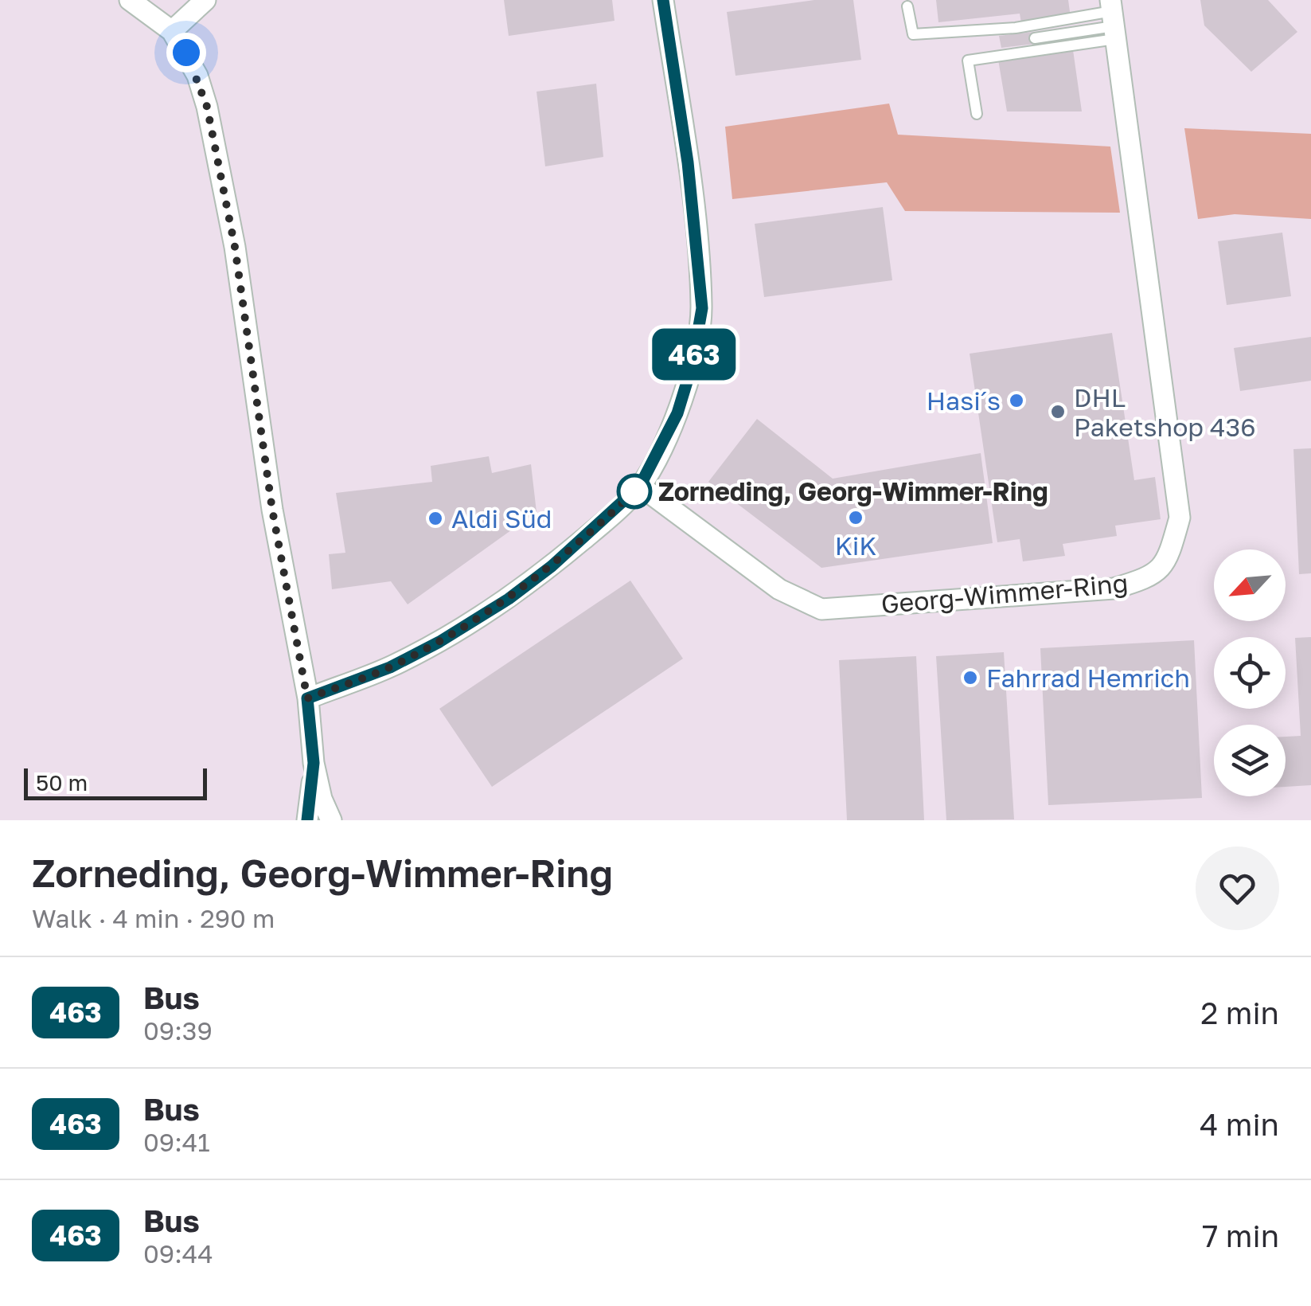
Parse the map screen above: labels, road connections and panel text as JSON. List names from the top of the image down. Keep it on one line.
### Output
{"streets":{"street":["Georg-Wimmer-Ring"]},"places":["Hasi´s","DHL Paketshop 436","Zorneding, Georg-Wimmer-Ring","KiK","Aldi Süd","Fahrrad Hemrich"],"lines":["bus line 463"],"scale_bar":"50 m","north":"bottom left","page":{"on_map":"463","scale":"50 m","heading":["Zorneding, Georg-Wimmer-Ring","Walk · 4 min · 290 m"],"list":[{"mark":"463","name":"Bus","note":"09:39","value":"2 min"},{"mark":"463","name":"Bus","note":"09:41","value":"4 min"},{"mark":"463","name":"Bus","note":"09:44","value":"7 min"}]}}
